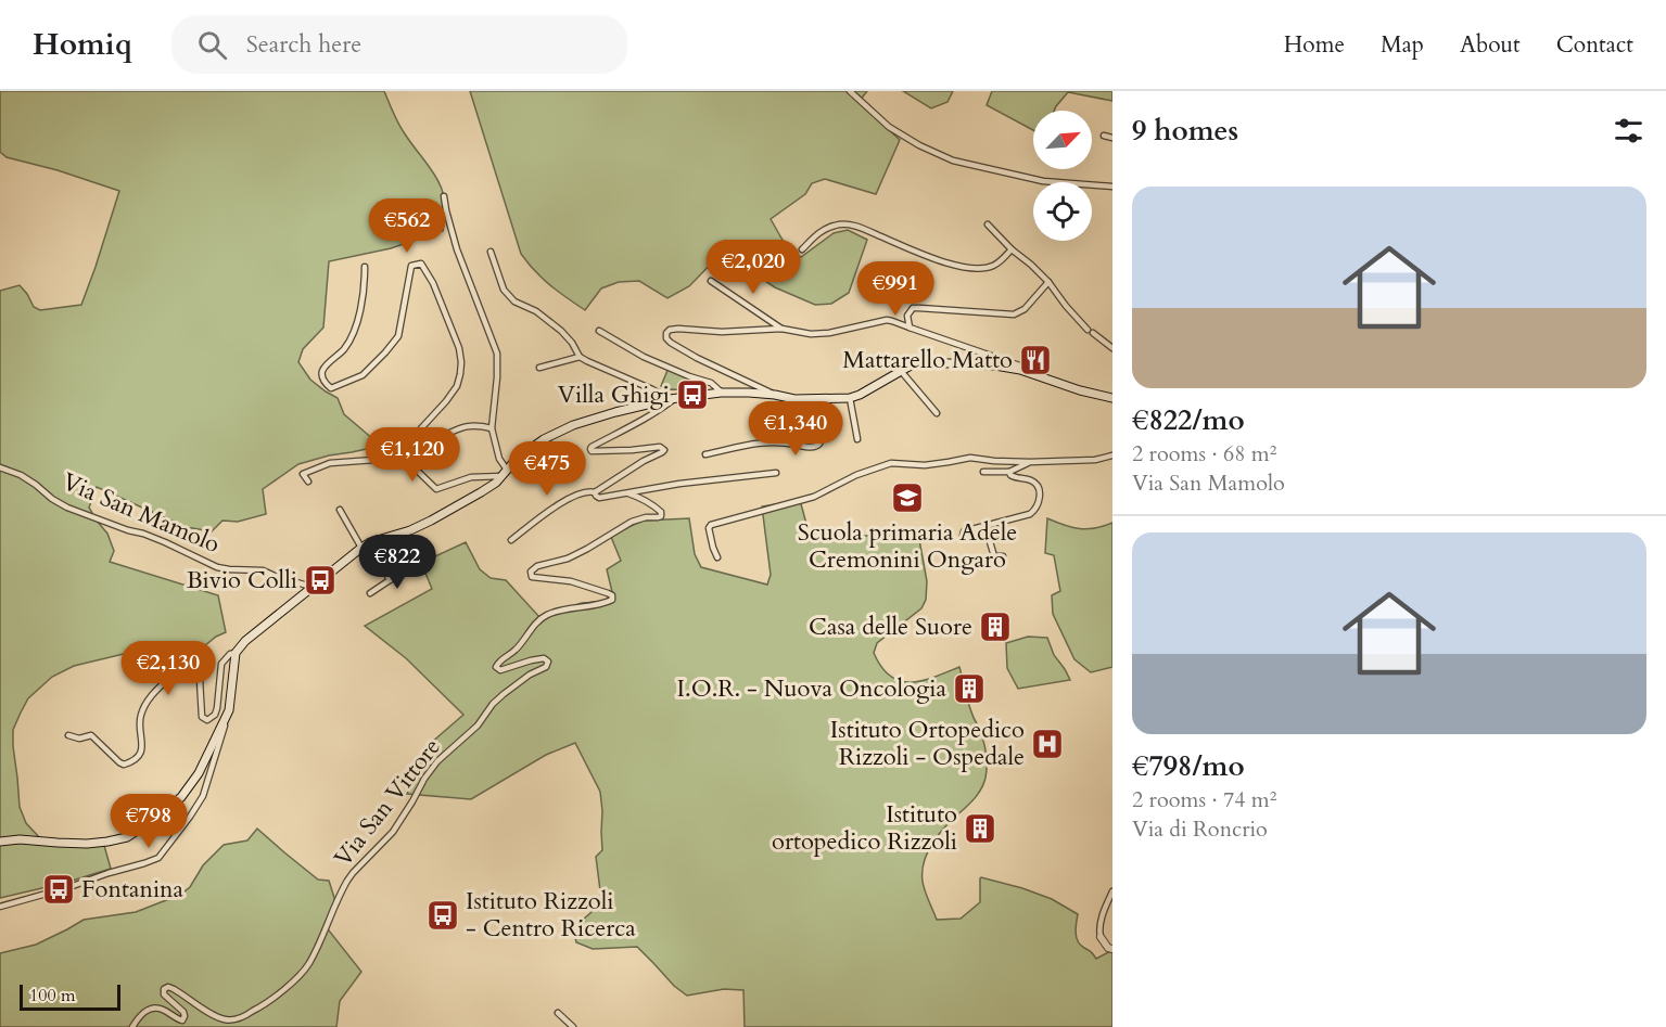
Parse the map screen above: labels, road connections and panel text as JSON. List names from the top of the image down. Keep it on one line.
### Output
{"streets":{"street":["Via San Mamolo","Via San Vittore"]},"places":{"restaurant":["Mattarello Matto"],"bus stop":["Villa Ghigi","Bivio Colli","Fontanina","Istituto Rizzoli - Centro Ricerca"],"school or university":["Scuola primaria Adele Cremonini Ongaro"],"building":["Casa delle Suore","I.O.R. - Nuova Oncologia","Istituto ortopedico Rizzoli"],"hospital":["Istituto Ortopedico Rizzoli - Ospedale"]},"scale_bar":"100 m","north":"top right","page":{"header":"Homiq","search":"Search here","nav":["Home","Map","About","Contact"],"heading":"9 homes","list":[{"name":"€822/mo","note":"2 rooms · 68 m² · Via San Mamolo"},{"name":"€798/mo","note":"2 rooms · 74 m² · Via di Roncrio"}],"price":["€562","€2,020","€991","€1,340","€1,120","€475","€822","€2,130","€798"],"scale":"100 m"}}
